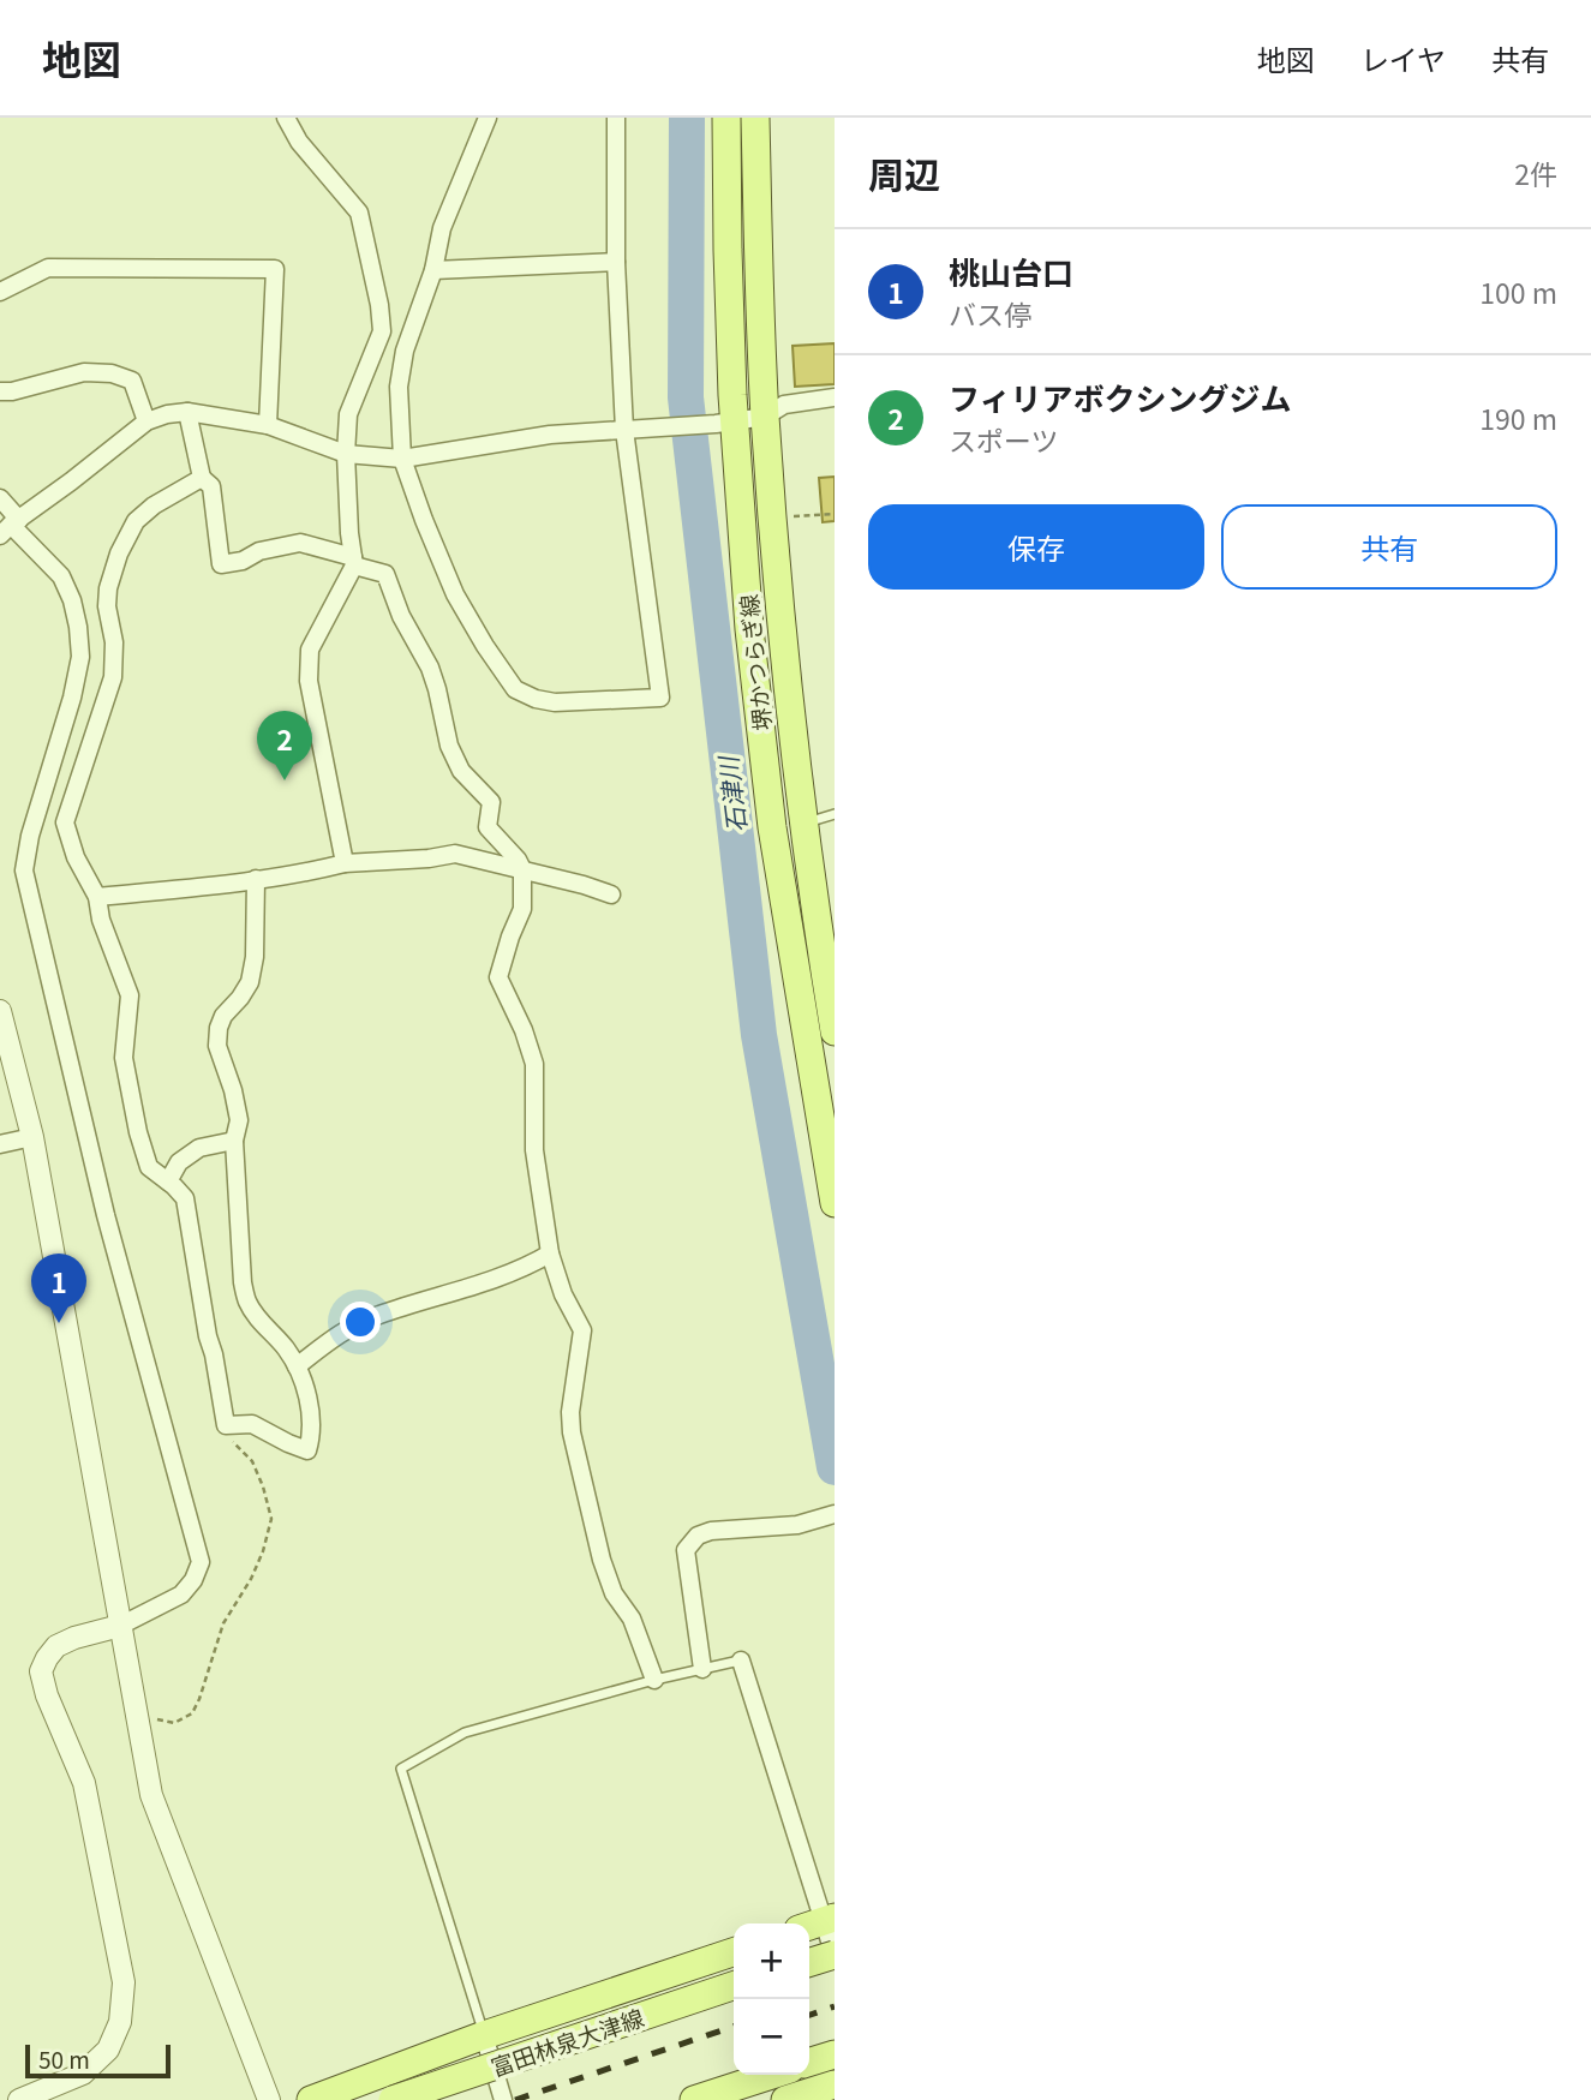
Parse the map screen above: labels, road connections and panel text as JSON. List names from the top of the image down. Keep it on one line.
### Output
{"streets":{"main road":["堺かつらぎ線","富田林泉大津線"]},"water":["石津川"],"scale_bar":"50 m","page":{"header":"地図","nav":["地図","レイヤ","共有"],"heading":["周辺","2件"],"list":[{"mark":"1","name":"桃山台口","note":"バス停","value":"100 m"},{"mark":"2","name":"フィリアボクシングジム","note":"スポーツ","value":"190 m"}],"buttons":["保存","共有"],"pins":["2","1"],"map_buttons":["+","−"],"scale":"50 m"}}
